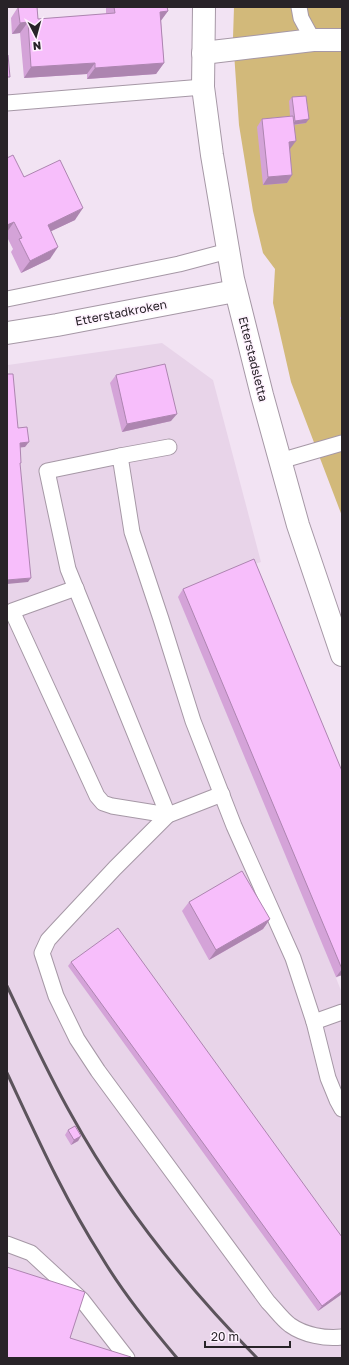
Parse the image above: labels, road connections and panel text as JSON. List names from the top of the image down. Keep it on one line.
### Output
{"streets":{"street":["Etterstadkroken","Etterstadsletta"]},"crossings":[["Etterstadkroken","Etterstadsletta"]],"scale_bar":"20 m","north":"bottom"}
